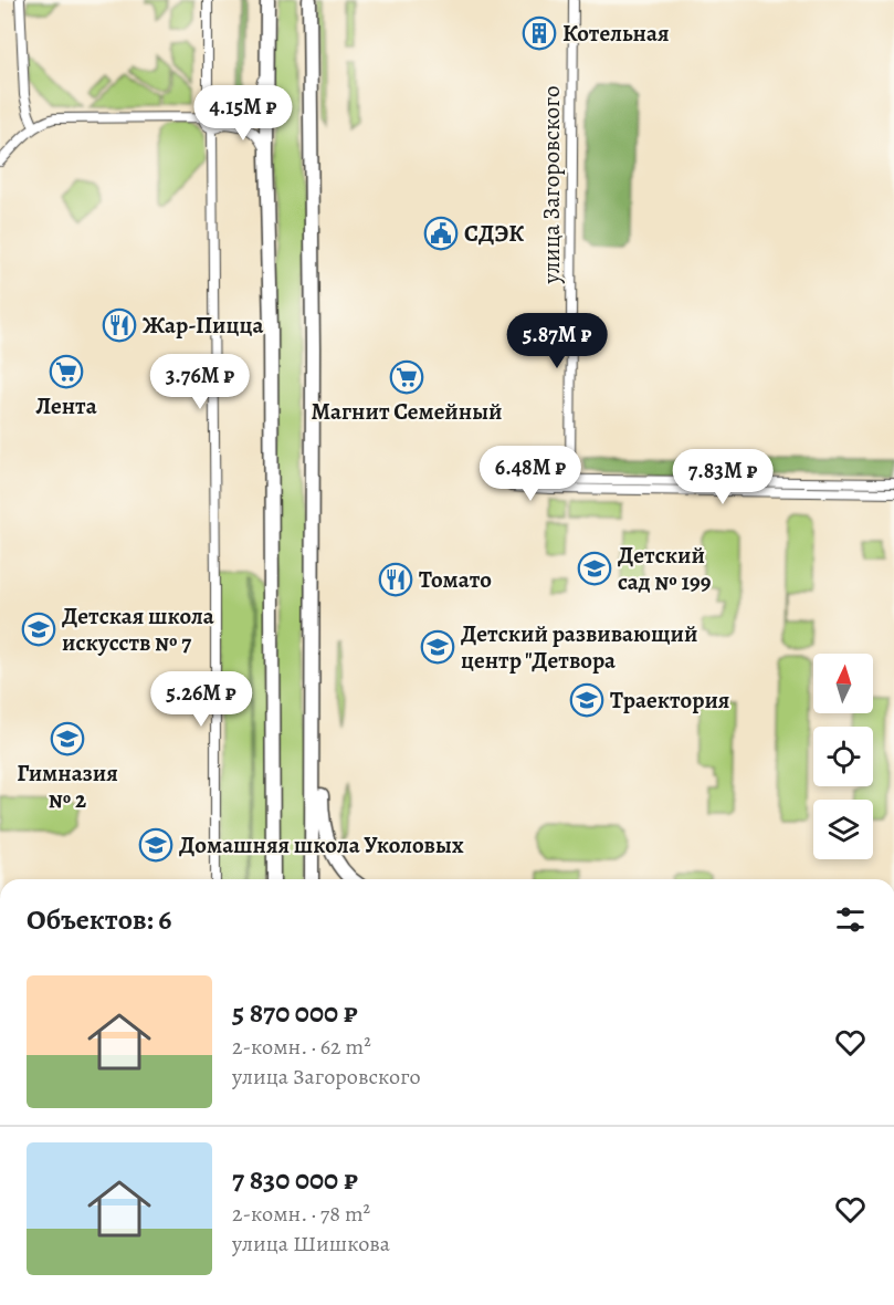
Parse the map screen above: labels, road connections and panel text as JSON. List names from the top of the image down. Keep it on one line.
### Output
{"streets":{"street":["улица Загоровского"]},"places":{"building":["Котельная"],"public building":["СДЭК"],"restaurant":["Жар-Пицца","Томато"],"supermarket":["Лента","Магнит Семейный"],"school or university":["Детский сад № 199","Детская школа искусств № 7","Детский развивающий центр \"Детвора","Траектория","Гимназия № 2","Домашняя школа Уколовых"]},"north":"top","page":{"price":["4.15M ₽","5.87M ₽","3.76M ₽","6.48M ₽","7.83M ₽","5.26M ₽"],"heading":"Объектов: 6","list":[{"name":"5 870 000 ₽","note":"2-комн. · 62 m² · улица Загоровского"},{"name":"7 830 000 ₽","note":"2-комн. · 78 m² · улица Шишкова"}]}}
